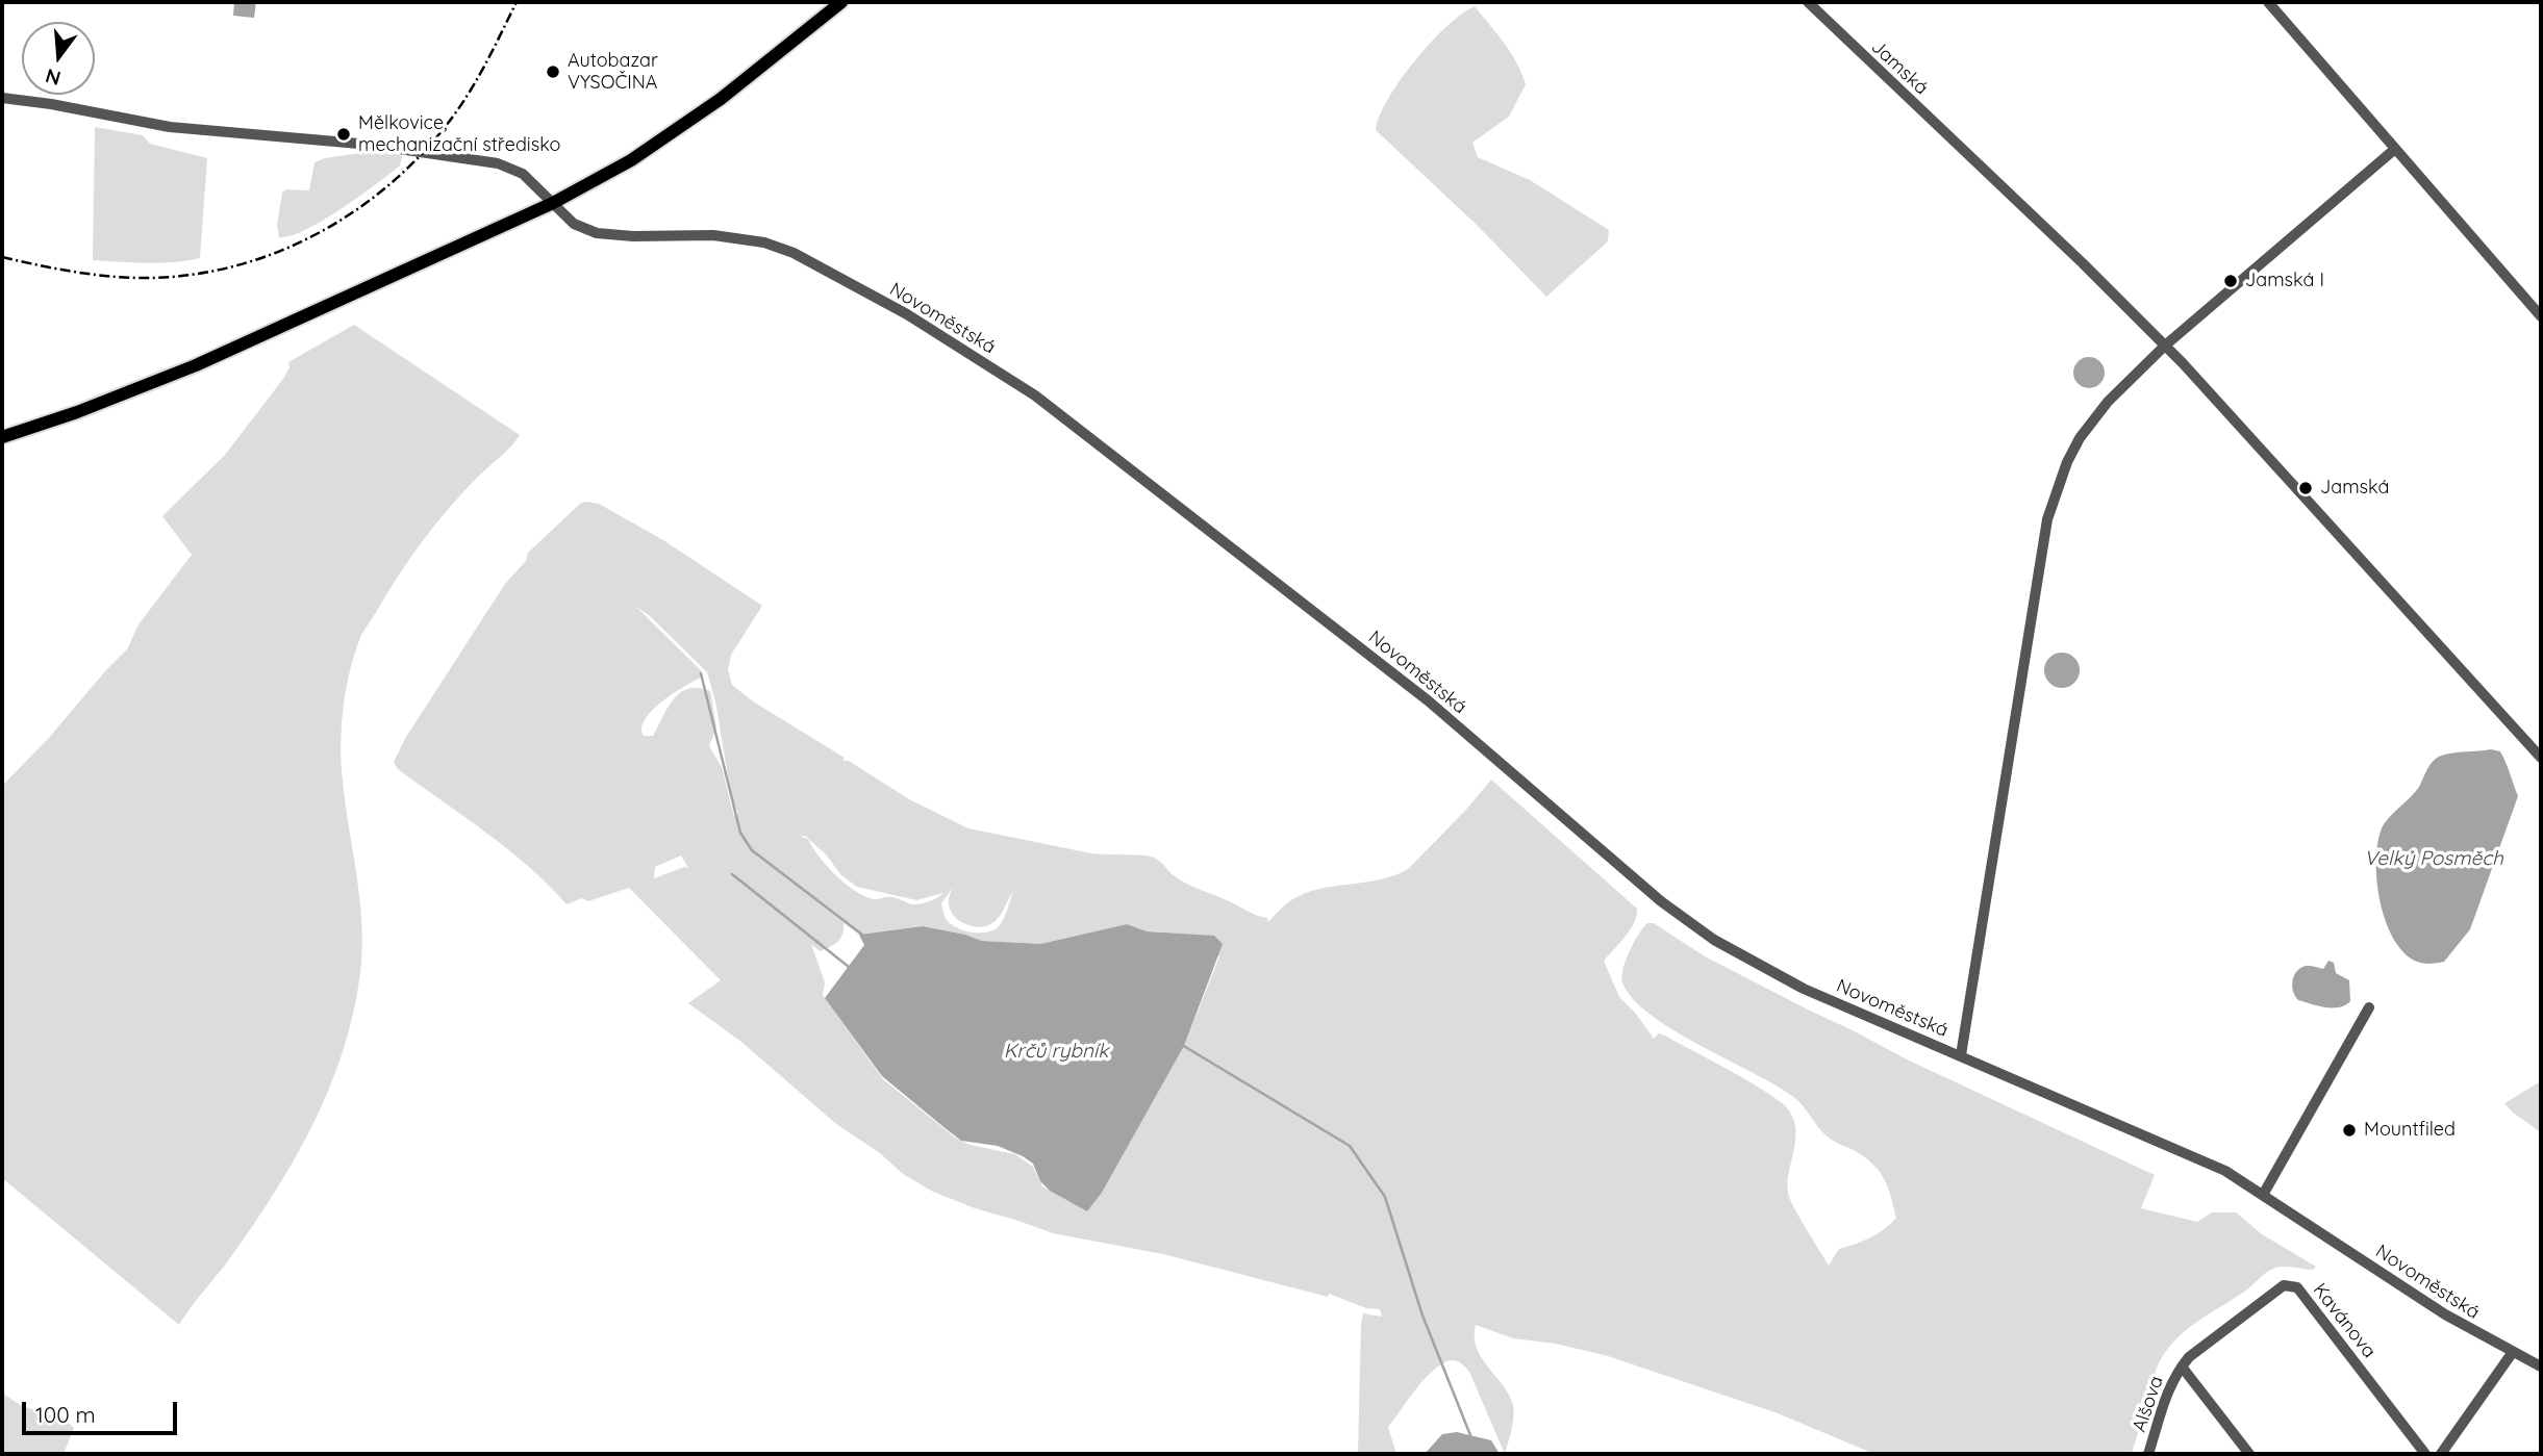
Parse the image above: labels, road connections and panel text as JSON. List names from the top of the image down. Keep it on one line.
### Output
{"streets":{"street":["Jamská","Novoměstská","Kavánova","Alšova"]},"crossings":[["Kavánova","Alšova"]],"water":["Velký Posměch","Krčů rybník"],"places":["Autobazar VYSOČINA","Mělkovice, mechanizační středisko","Jamská I","Jamská","Mountfiled"],"scale_bar":"100 m","north":"bottom"}
